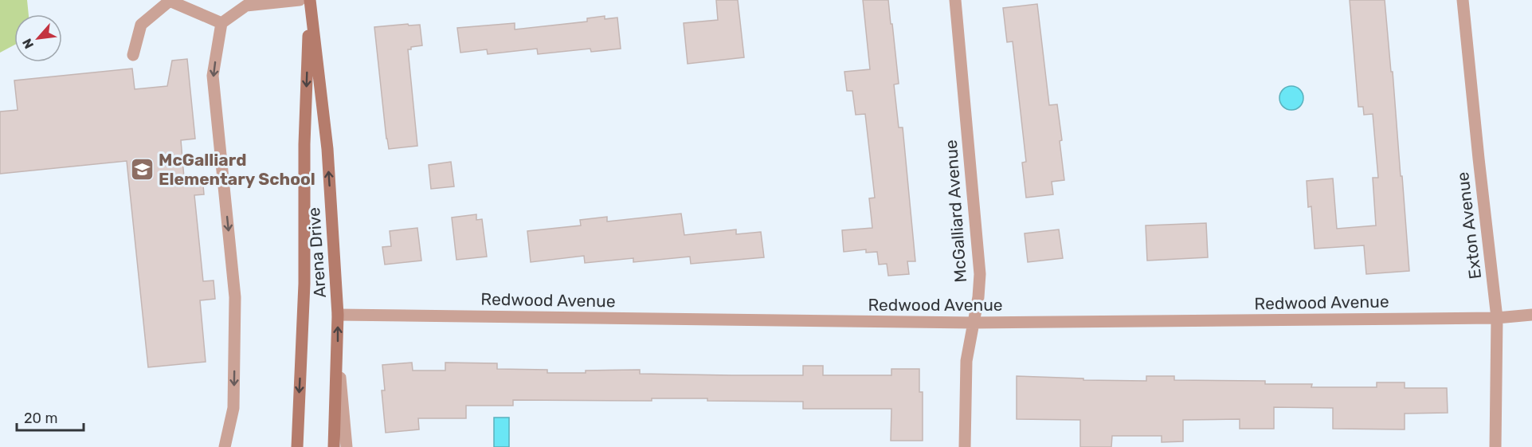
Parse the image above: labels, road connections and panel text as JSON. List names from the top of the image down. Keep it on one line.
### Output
{"streets":{"main road":["Arena Drive"],"street":["McGalliard Avenue","Exton Avenue","Redwood Avenue"]},"crossings":[["McGalliard Avenue","Redwood Avenue"],["Exton Avenue","Redwood Avenue"],["Arena Drive","Redwood Avenue"]],"places":{"school or university":["McGalliard Elementary School"]},"scale_bar":"20 m","north":"bottom left"}
